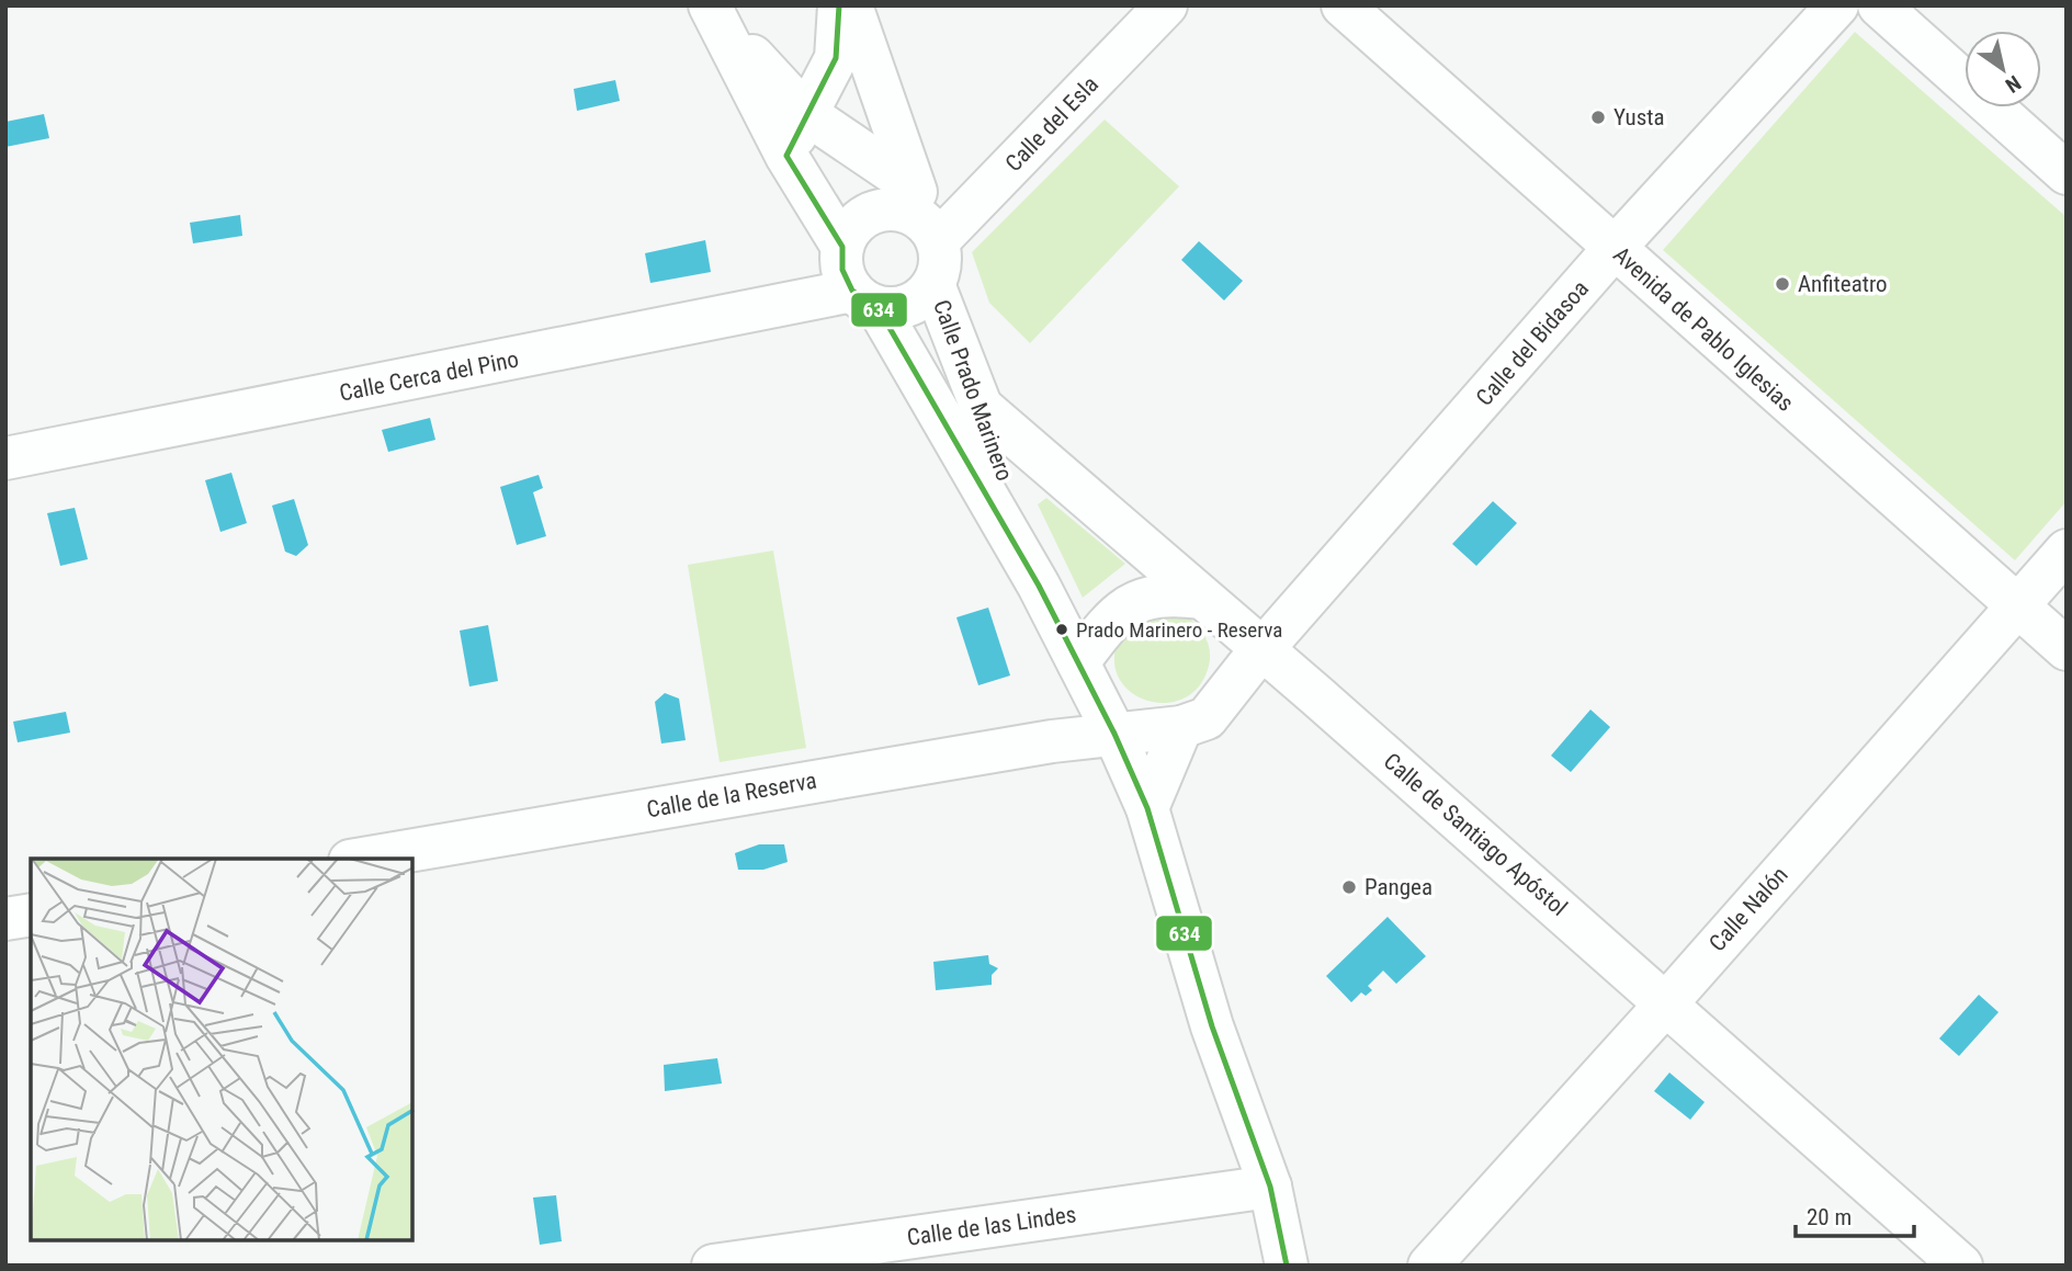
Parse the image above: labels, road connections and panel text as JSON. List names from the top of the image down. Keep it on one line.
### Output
{"streets":{"street":["Calle del Esla","Avenida de Pablo Iglesias","Calle del Bidasoa","Calle Cerca del Pino","Calle Prado Marinero","Calle de la Reserva","Calle de Santiago Apóstol","Calle Nalón","Calle de las Lindes"]},"crossings":[["Calle del Esla","Calle Cerca del Pino"],["Calle del Esla","Calle Prado Marinero"],["Avenida de Pablo Iglesias","Calle del Bidasoa"],["Avenida de Pablo Iglesias","Calle Nalón"],["Calle del Bidasoa","Calle Prado Marinero"],["Calle del Bidasoa","Calle de la Reserva"],["Calle del Bidasoa","Calle de Santiago Apóstol"],["Calle Cerca del Pino","Calle Prado Marinero"],["Calle Prado Marinero","Calle de la Reserva"],["Calle Prado Marinero","Calle de Santiago Apóstol"],["Calle Prado Marinero","Calle de las Lindes"],["Calle de la Reserva","Calle de Santiago Apóstol"],["Calle de Santiago Apóstol","Calle Nalón"]],"places":["Yusta","Anfiteatro","Prado Marinero - Reserva","Pangea"],"lines":["transit line 634"],"scale_bar":"20 m","north":"bottom right"}
